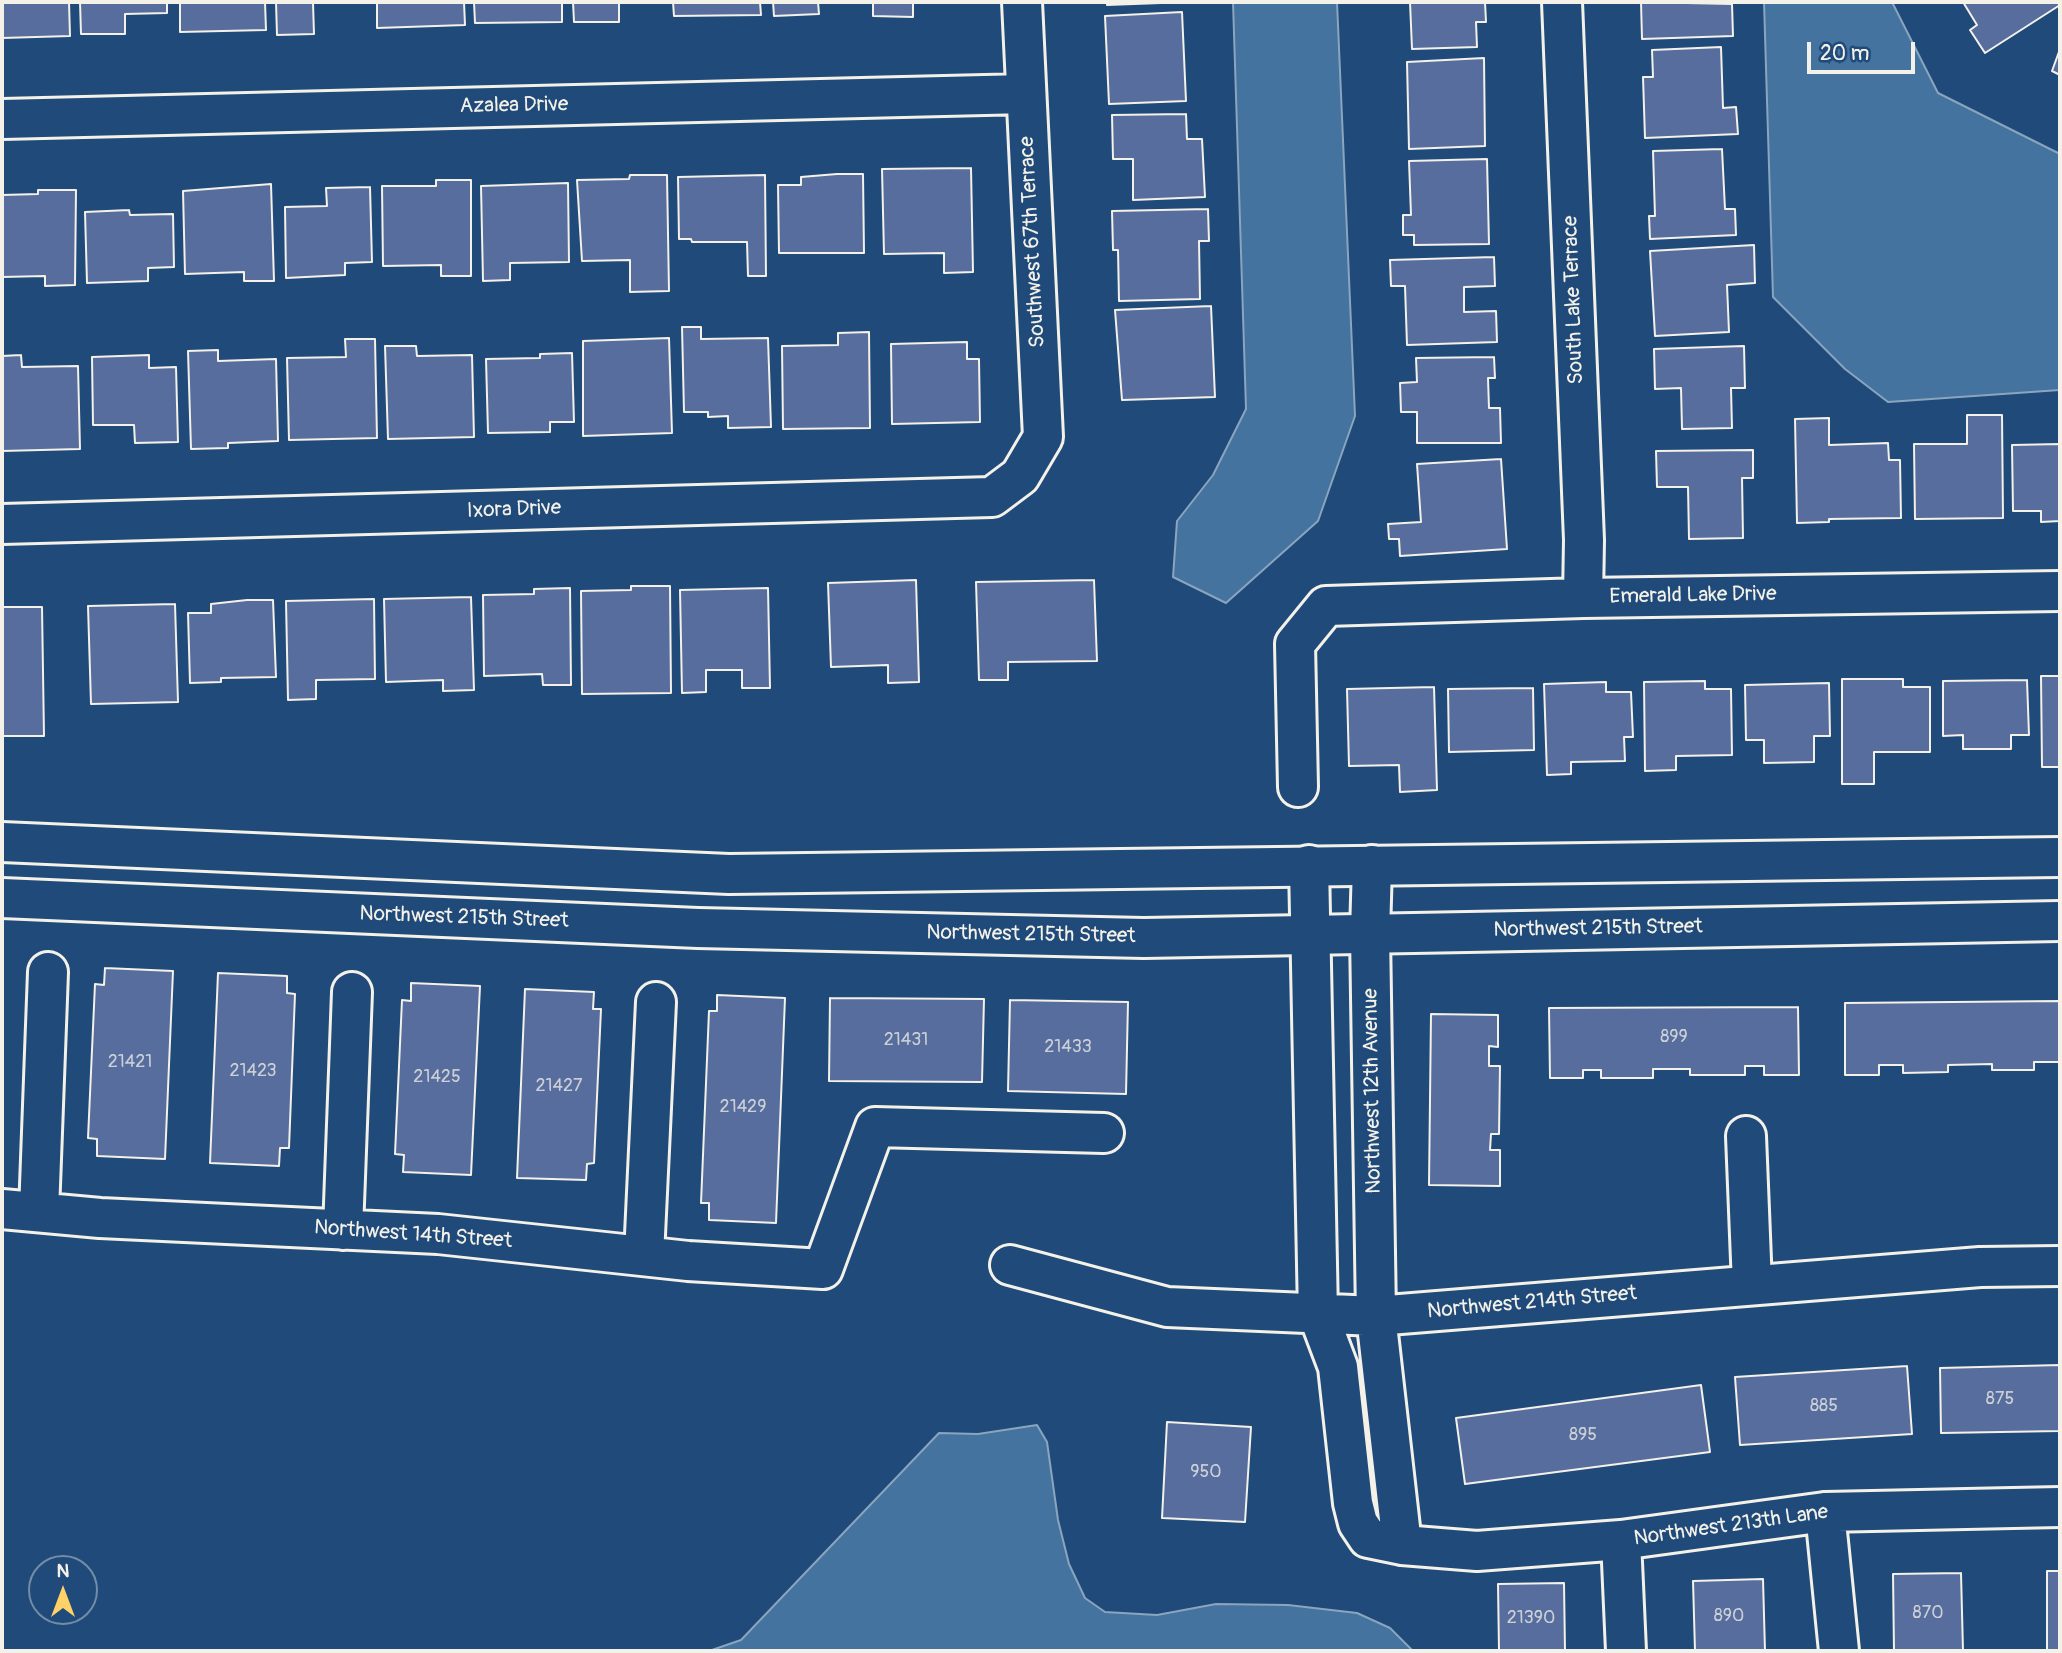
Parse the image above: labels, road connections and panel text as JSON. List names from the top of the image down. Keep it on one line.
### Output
{"streets":{"street":["Azalea Drive","Southwest 67th Terrace","South Lake Terrace","Ixora Drive","Emerald Lake Drive","Northwest 215th Street","Northwest 12th Avenue","Northwest 14th Street","Northwest 214th Street","Northwest 213th Lane"]},"crossings":[["Azalea Drive","Southwest 67th Terrace"],["Southwest 67th Terrace","Ixora Drive"],["South Lake Terrace","Emerald Lake Drive"],["Northwest 215th Street","Northwest 12th Avenue"],["Northwest 12th Avenue","Northwest 214th Street"],["Northwest 214th Street","Northwest 213th Lane"]],"house_numbers":["899","21431","21433","21421","21423","21425","21427","21429","875","885","895","950","870","890","21390"],"scale_bar":"20 m","north":"top"}
